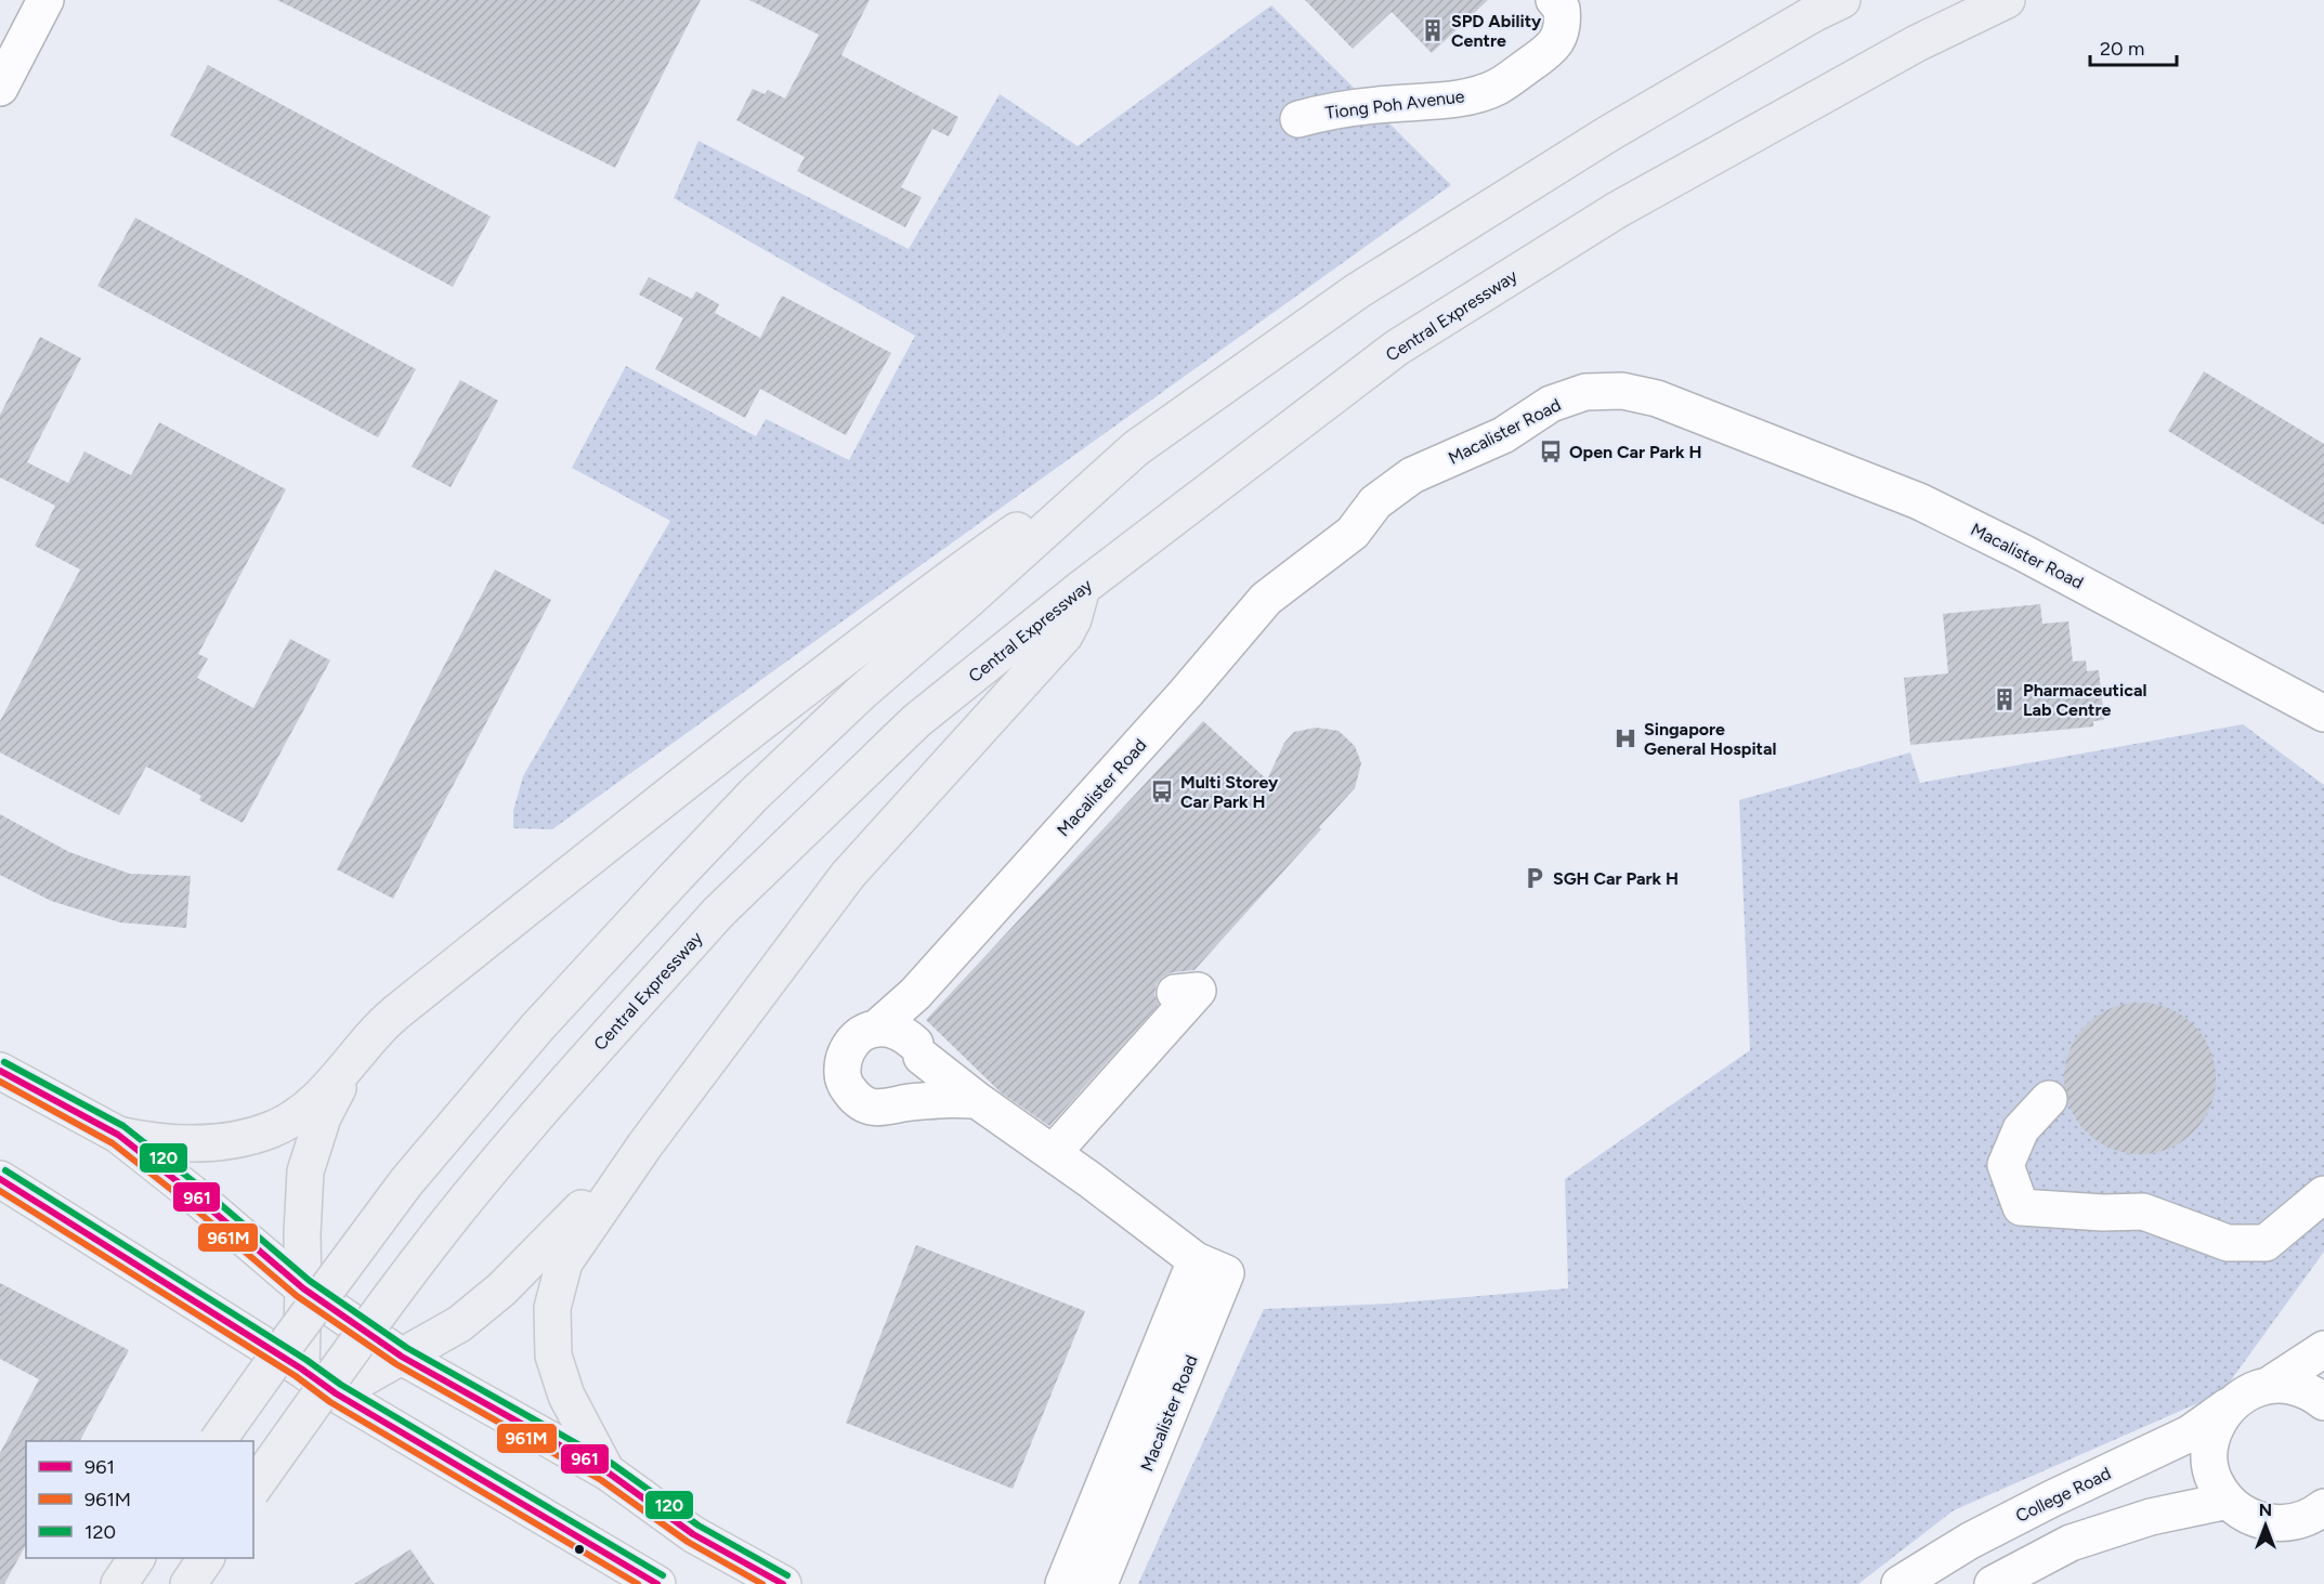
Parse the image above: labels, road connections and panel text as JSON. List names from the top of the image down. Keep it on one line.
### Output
{"streets":{"highway":["Central Expressway"],"street":["Tiong Poh Avenue","Macalister Road","College Road"]},"places":{"building":["SPD Ability Centre","Pharmaceutical Lab Centre"],"bus stop":["Open Car Park H","Multi Storey Car Park H"],"hospital":["Singapore General Hospital"],"parking":["SGH Car Park H"]},"lines":["transit line 120","transit line 961","transit line 961M"],"legend":["961","961M","120"],"scale_bar":"20 m","north":"top"}
